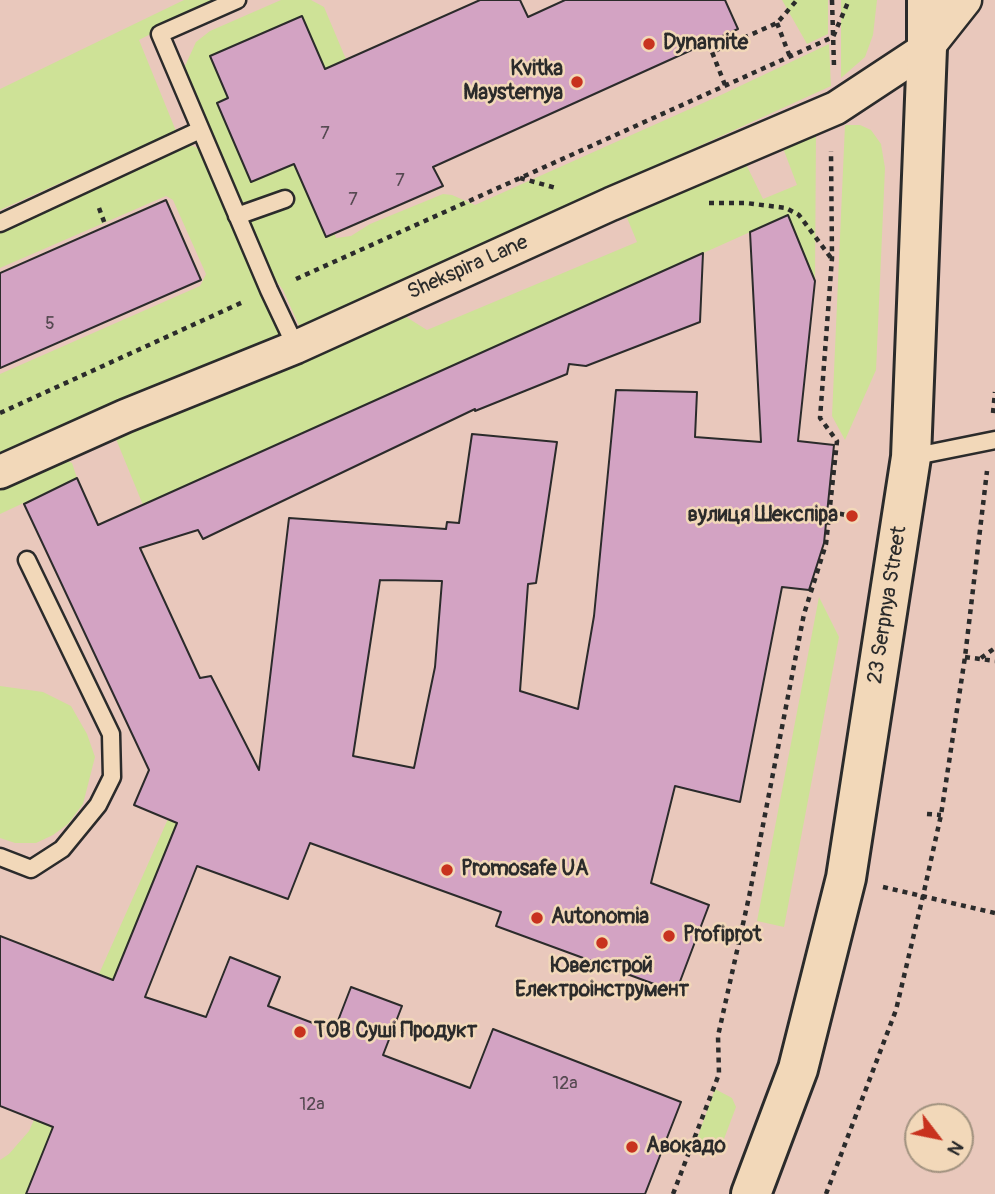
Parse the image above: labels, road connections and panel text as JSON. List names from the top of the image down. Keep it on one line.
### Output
{"streets":{"street":["Shekspira Lane","23 Serpnya Street"]},"crossings":[["Shekspira Lane","23 Serpnya Street"]],"places":["Dynamite","Kvitka Maysternya","вулиця Шекспіра","Promosafe UA","Autonomia","Profiprot","Ювелстрой Електроінструмент","ТОВ Суші Продукт","Авокадо"],"house_numbers":["7","7","7","5","12а","12а"],"north":"bottom right"}
